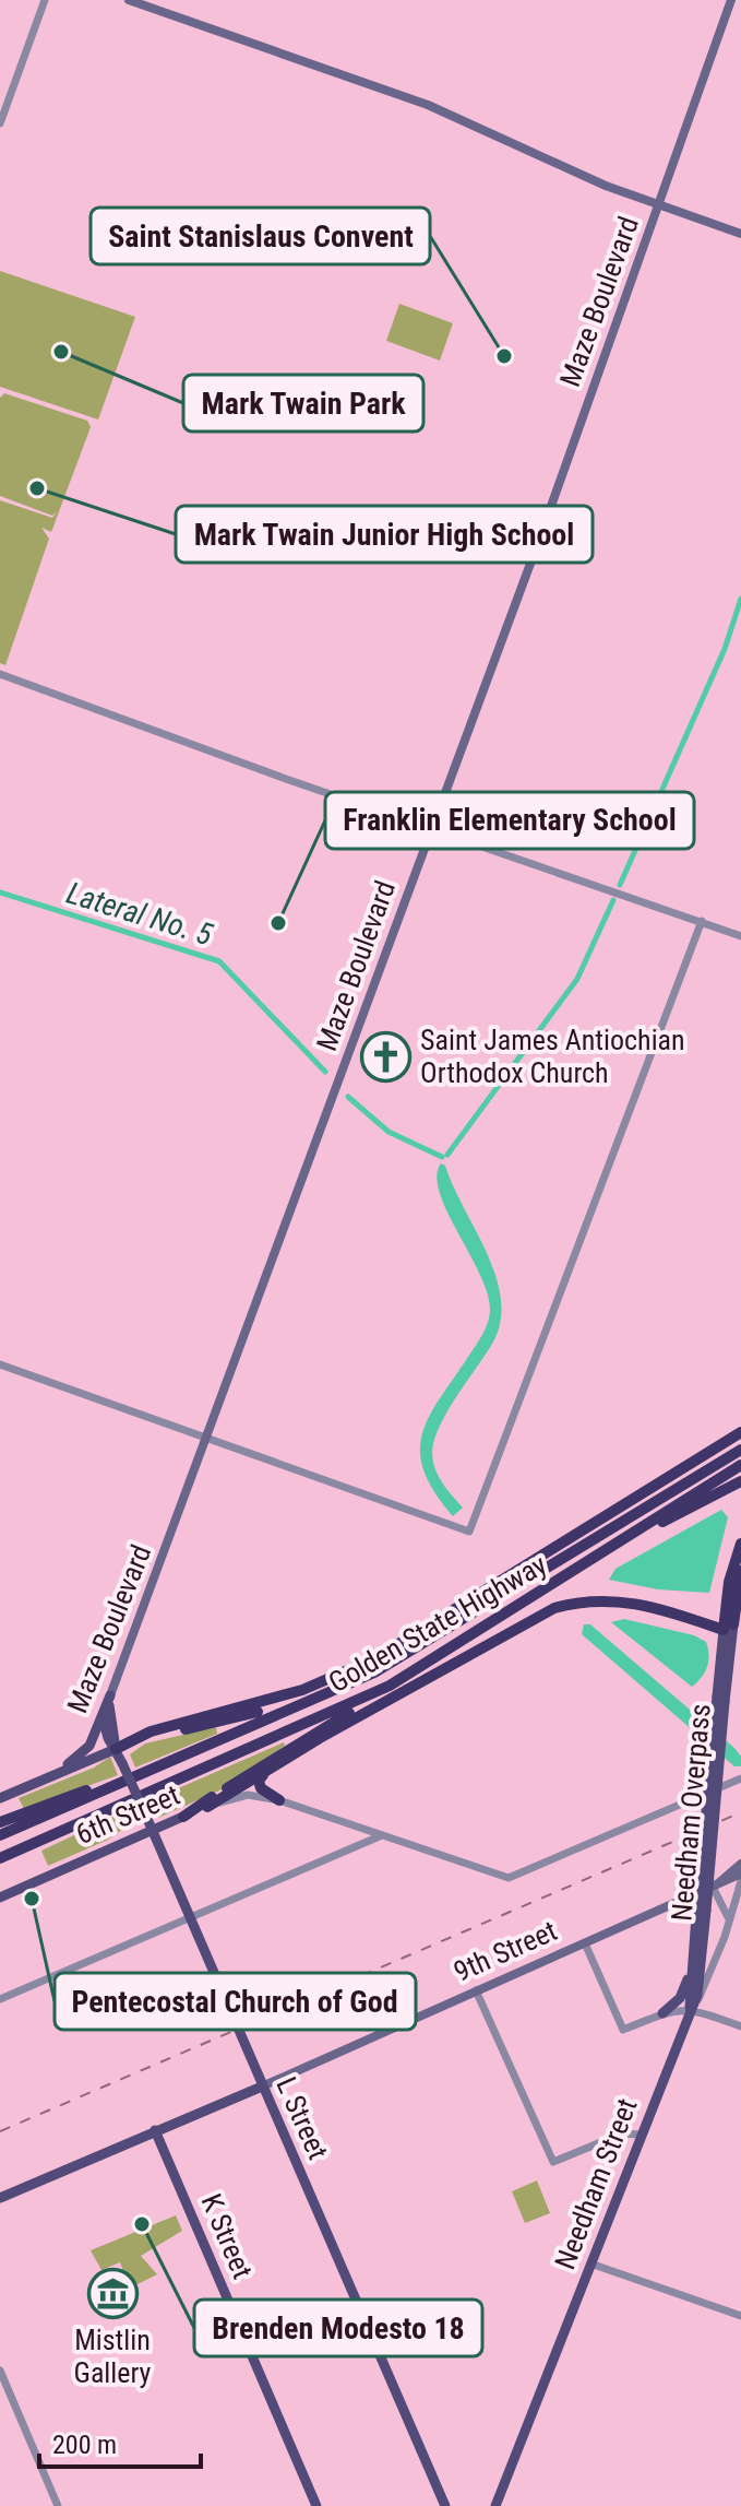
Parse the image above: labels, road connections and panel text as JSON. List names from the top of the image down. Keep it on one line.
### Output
{"streets":{"highway":["Golden State Highway"],"main road":["Maze Boulevard","Needham Overpass","6th Street","9th Street","L Street","Needham Street","K Street"]},"crossings":[["Maze Boulevard","L Street"],["Needham Overpass","Needham Street"],["6th Street","L Street"],["9th Street","L Street"],["9th Street","K Street"]],"water":["Lateral No. 5"],"places":{"other":["Mark Twain Park","Saint Stanislaus Convent","Mark Twain Junior High School","Franklin Elementary School","Pentecostal Church of God","Brenden Modesto 18"],"church":["Saint James Antiochian Orthodox Church"],"museum":["Mistlin Gallery"]},"scale_bar":"200 m"}
